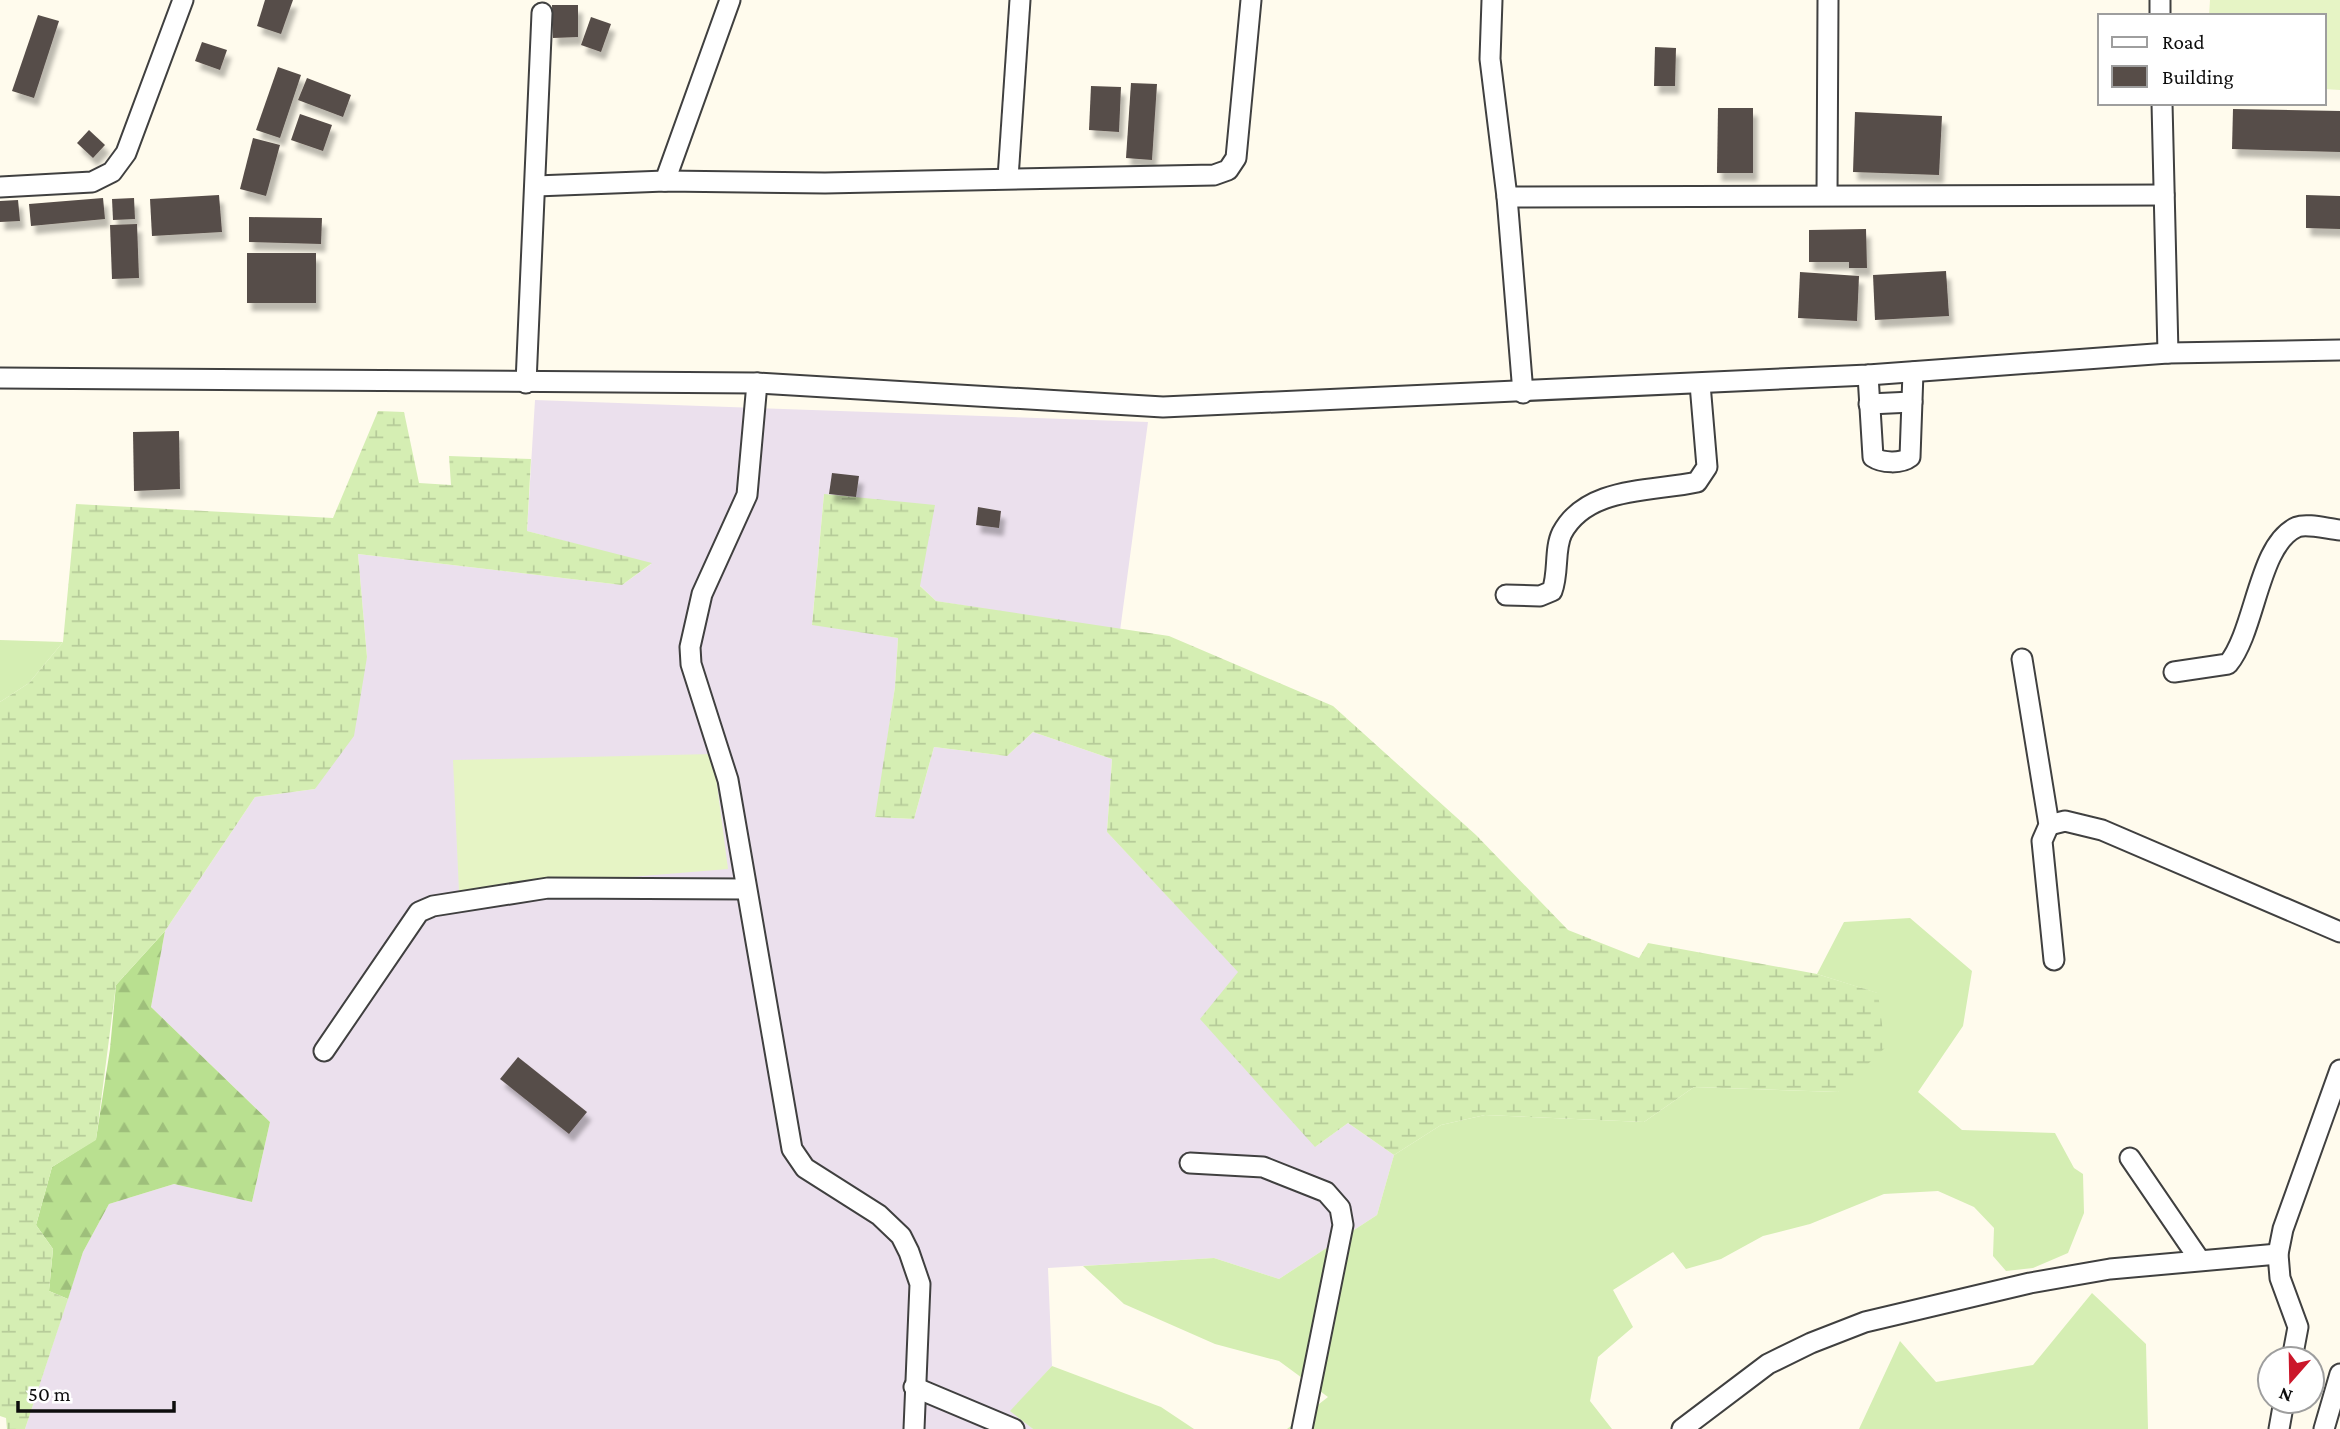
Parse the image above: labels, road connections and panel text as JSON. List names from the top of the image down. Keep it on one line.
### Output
{"legend":["Road","Building"],"scale_bar":"50 m","north":"bottom"}
